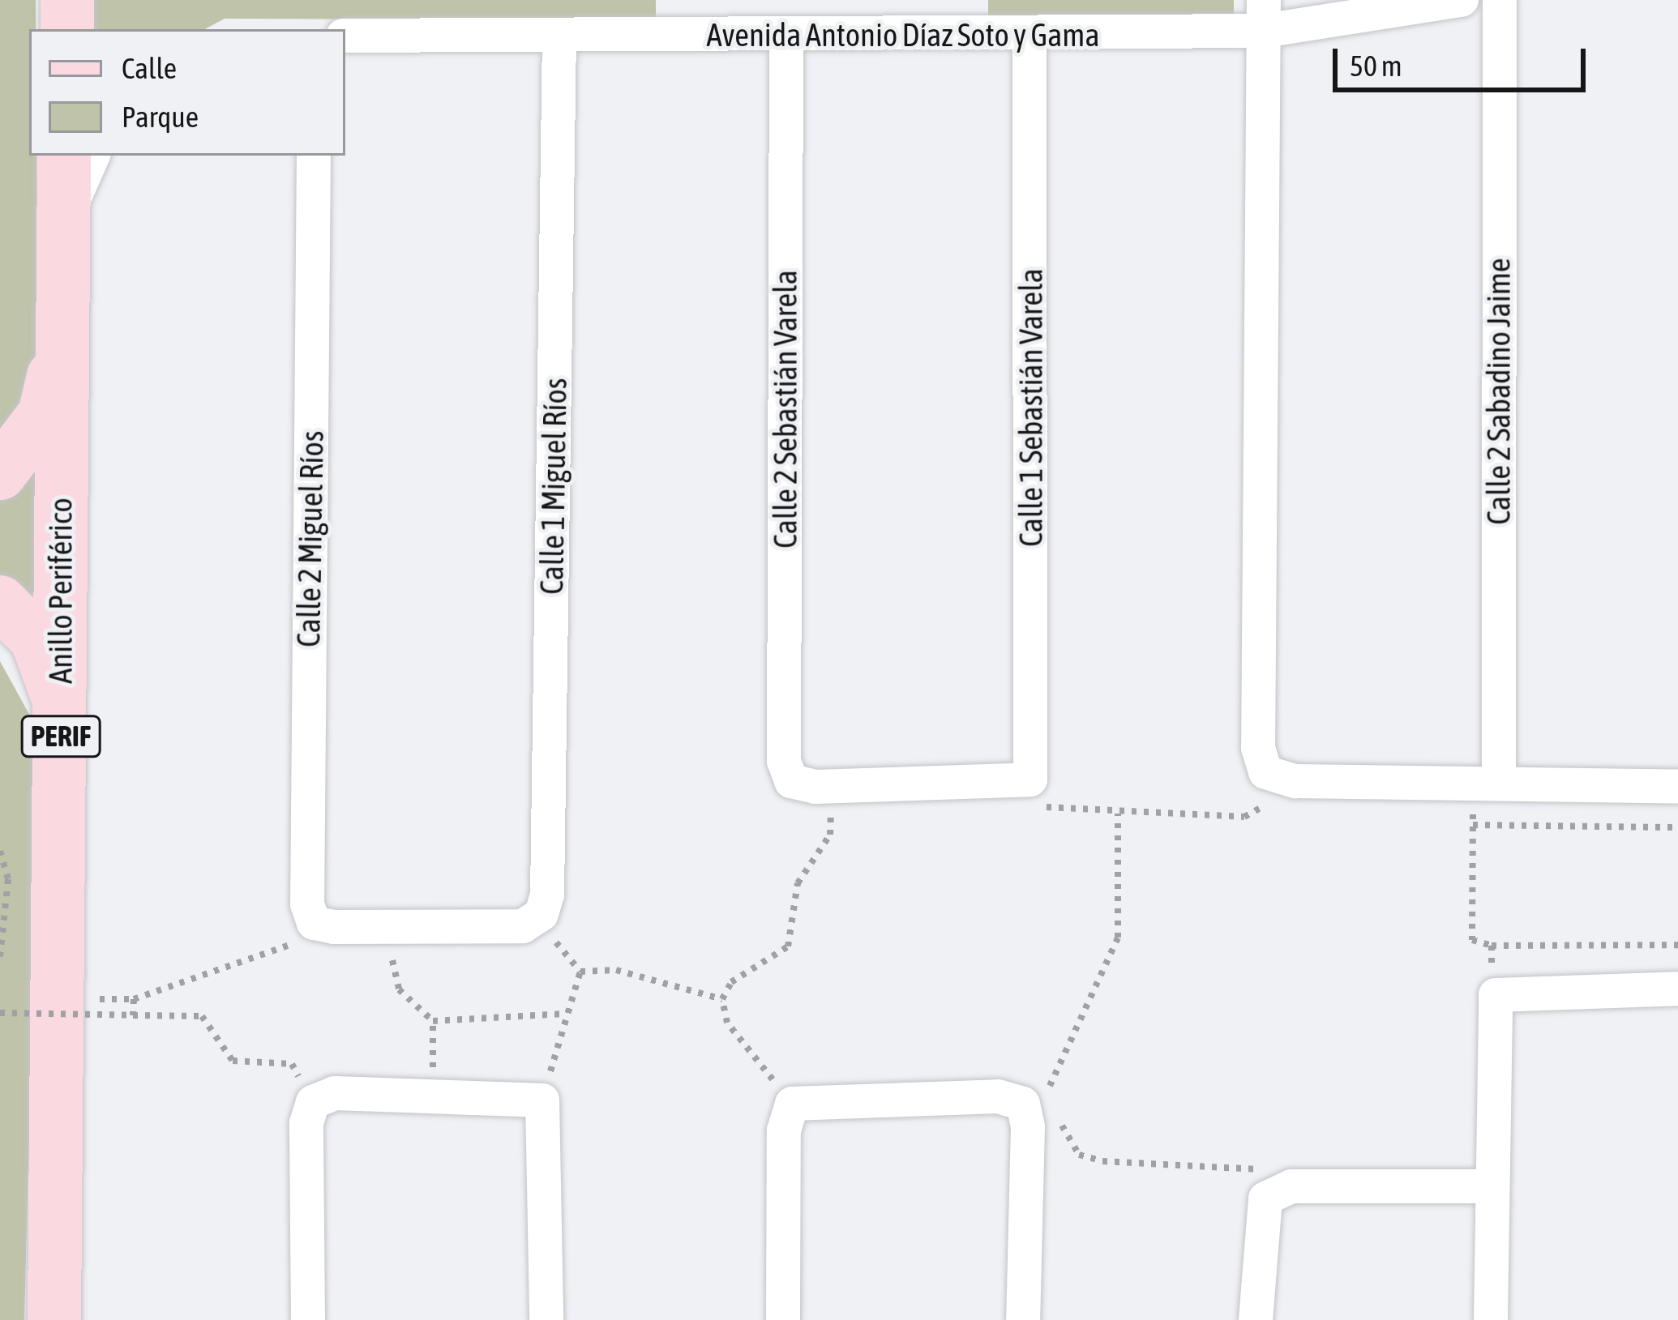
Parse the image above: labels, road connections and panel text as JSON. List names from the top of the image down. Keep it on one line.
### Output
{"streets":{"main road":["Anillo Periférico","PERIF"],"street":["Avenida Antonio Díaz Soto y Gama","Calle 2 Sabadino Jaime","Calle 1 Sebastián Varela","Calle 2 Sebastián Varela","Calle 1 Miguel Ríos","Calle 2 Miguel Ríos"]},"crossings":[["Avenida Antonio Díaz Soto y Gama","Calle 1 Sebastián Varela"],["Avenida Antonio Díaz Soto y Gama","Calle 2 Sebastián Varela"],["Avenida Antonio Díaz Soto y Gama","Calle 1 Miguel Ríos"]],"legend":["Calle","Parque"],"scale_bar":"50 m"}
